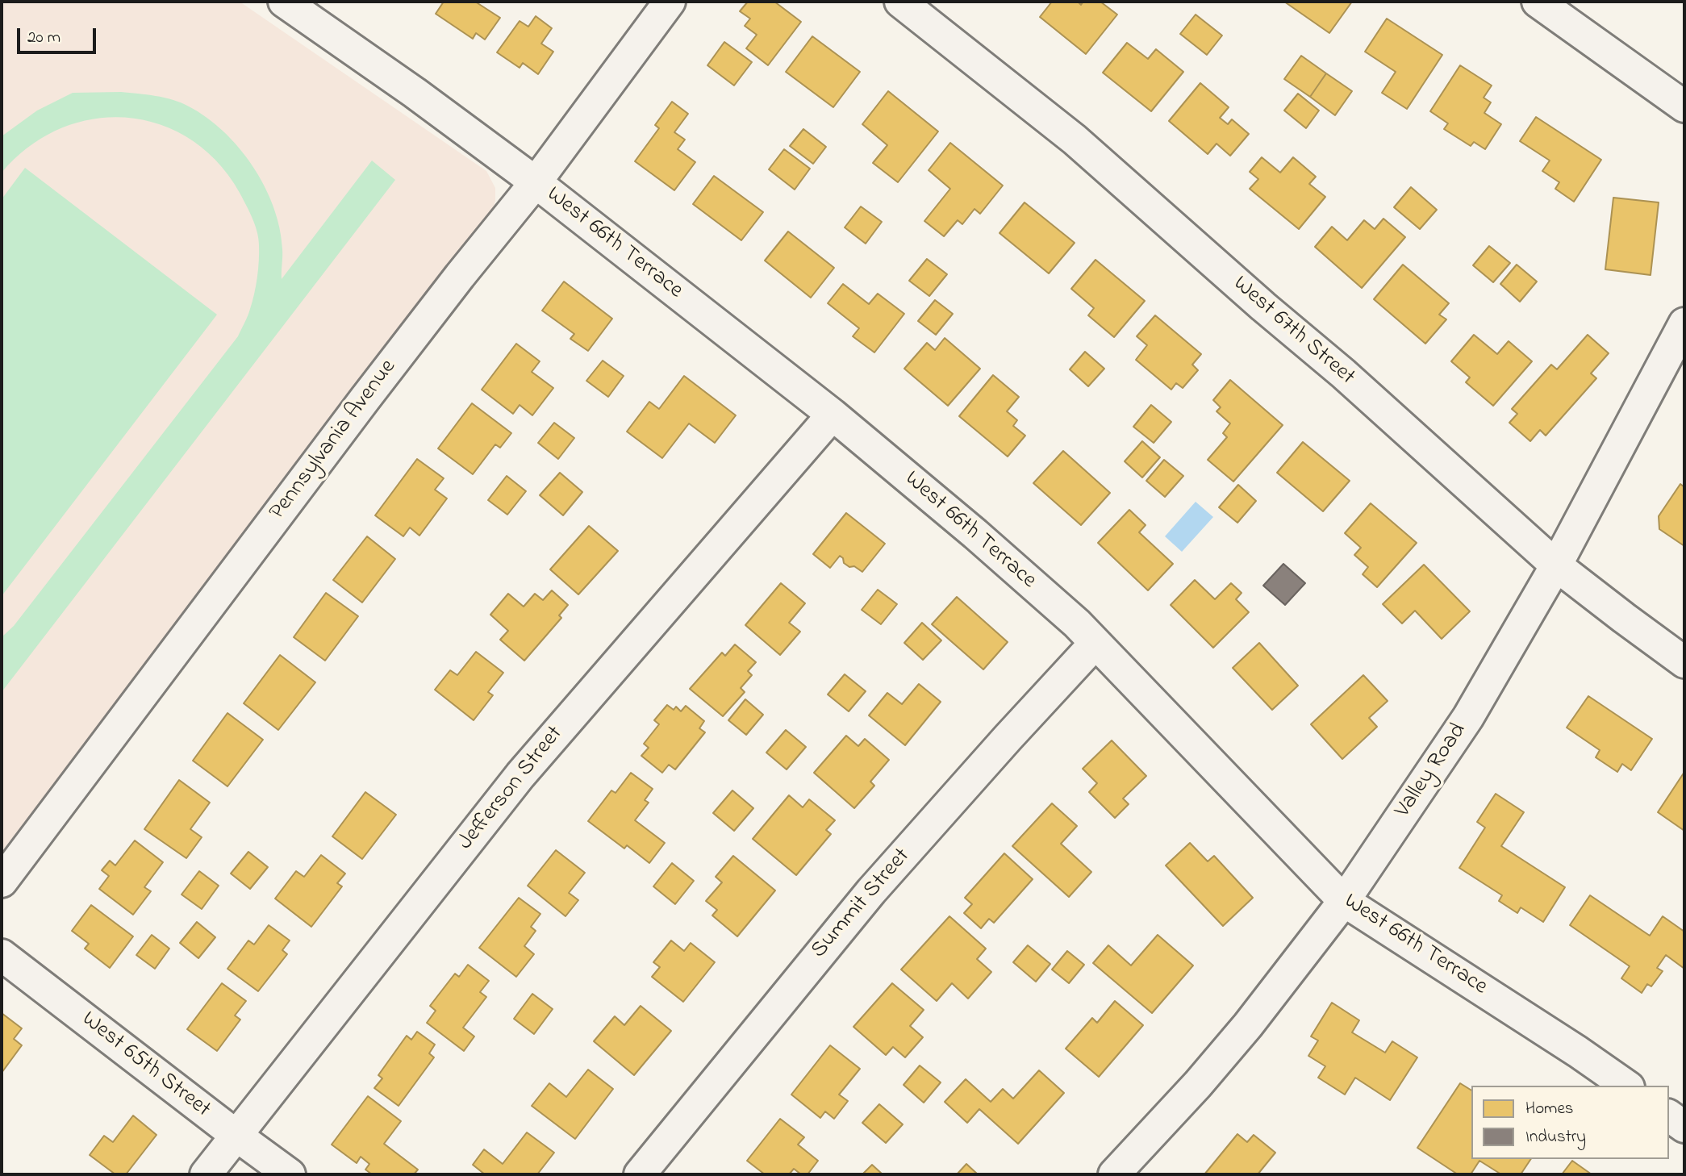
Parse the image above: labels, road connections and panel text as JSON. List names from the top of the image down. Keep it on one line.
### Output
{"streets":{"street":["West 66th Terrace","West 67th Street","Pennsylvania Avenue","Valley Road","Jefferson Street","Summit Street","West 65th Street"]},"crossings":[["West 66th Terrace","Pennsylvania Avenue"],["West 66th Terrace","Valley Road"],["West 66th Terrace","Jefferson Street"],["West 66th Terrace","Summit Street"],["West 67th Street","Valley Road"],["Jefferson Street","West 65th Street"]],"legend":["Homes","Industry"],"scale_bar":"20 m"}
